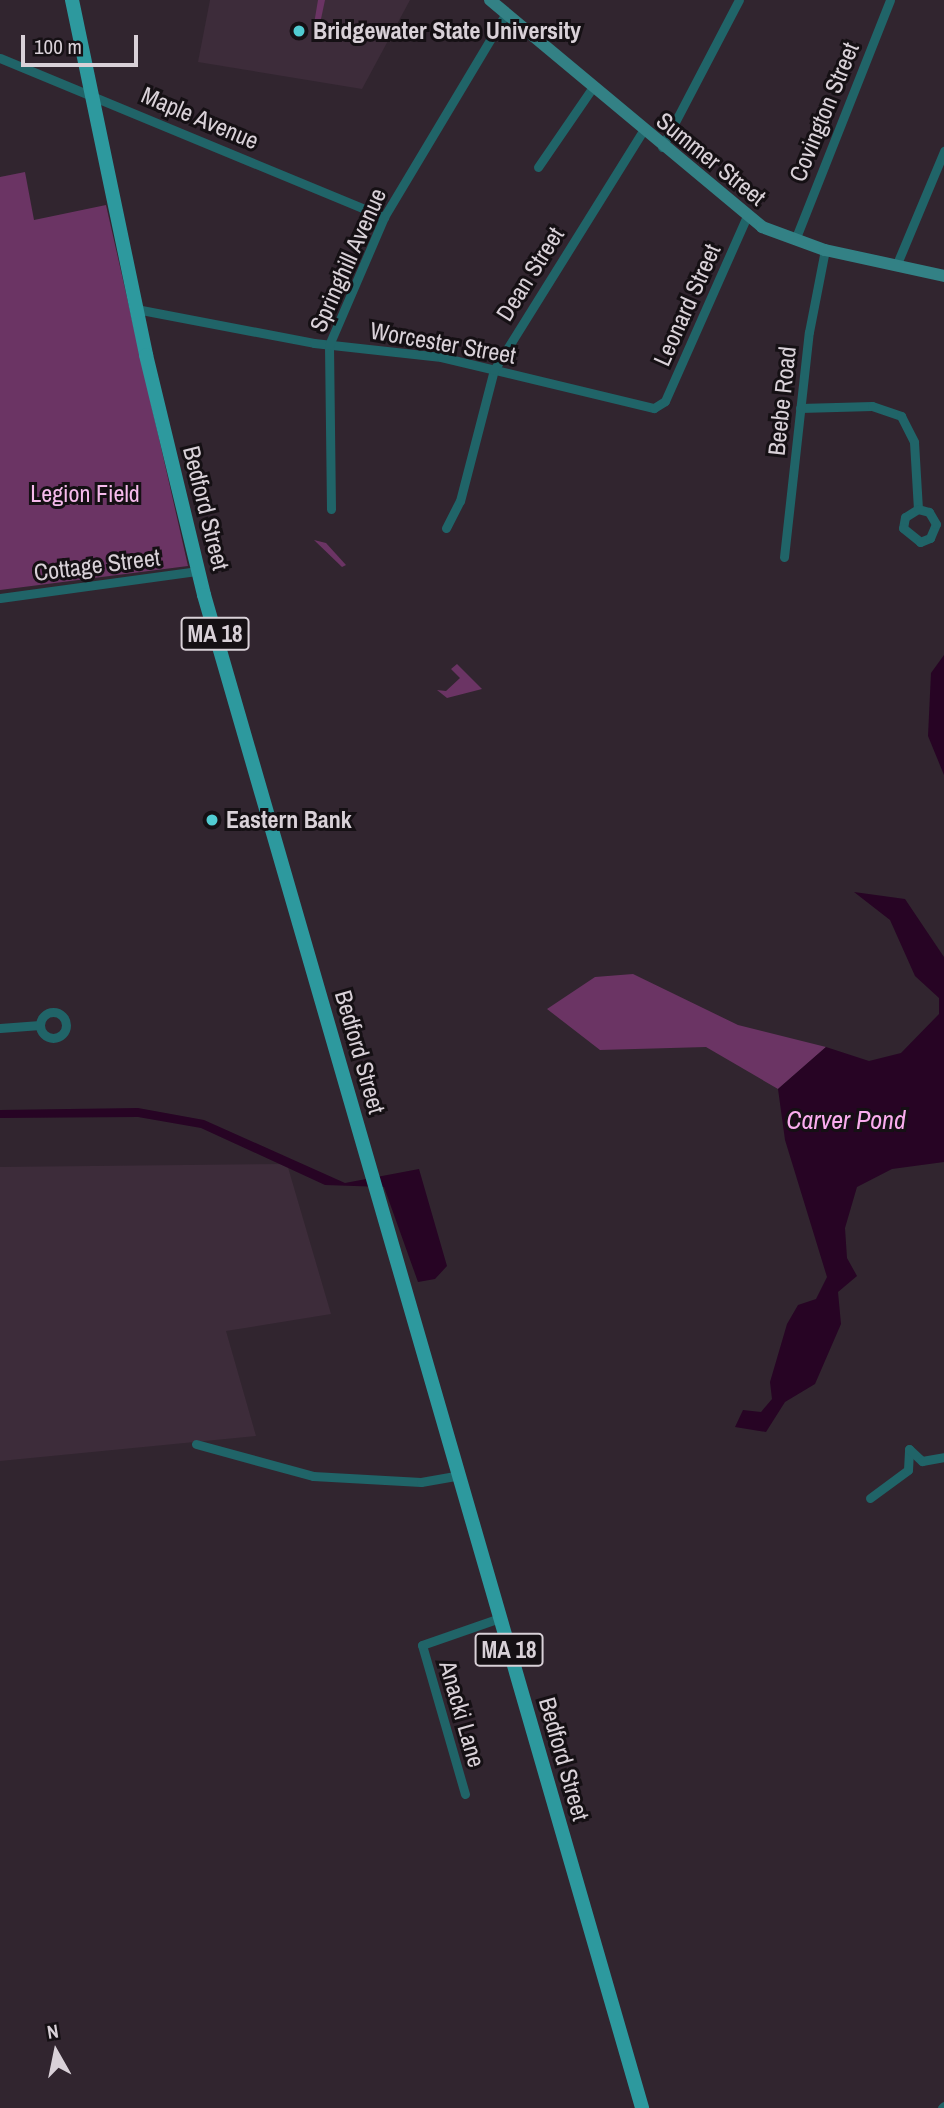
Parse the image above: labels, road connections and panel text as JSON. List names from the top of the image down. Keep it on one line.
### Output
{"streets":{"main road":["Summer Street","Bedford Street","MA 18"],"street":["Covington Street","Maple Avenue","Springhill Avenue","Dean Street","Leonard Street","Worcester Street","Beebe Road","Cottage Street","Anacki Lane"]},"crossings":[["Covington Street","Summer Street"],["Maple Avenue","Springhill Avenue"],["Maple Avenue","Bedford Street"],["Summer Street","Springhill Avenue"],["Summer Street","Dean Street"],["Summer Street","Leonard Street"],["Summer Street","Beebe Road"],["Springhill Avenue","Worcester Street"],["Dean Street","Worcester Street"],["Leonard Street","Worcester Street"],["Worcester Street","Bedford Street"],["Bedford Street","Cottage Street"],["Bedford Street","Anacki Lane"]],"water":["Carver Pond"],"parks":["Legion Field"],"places":["Bridgewater State University","Eastern Bank"],"scale_bar":"100 m","north":"top"}
